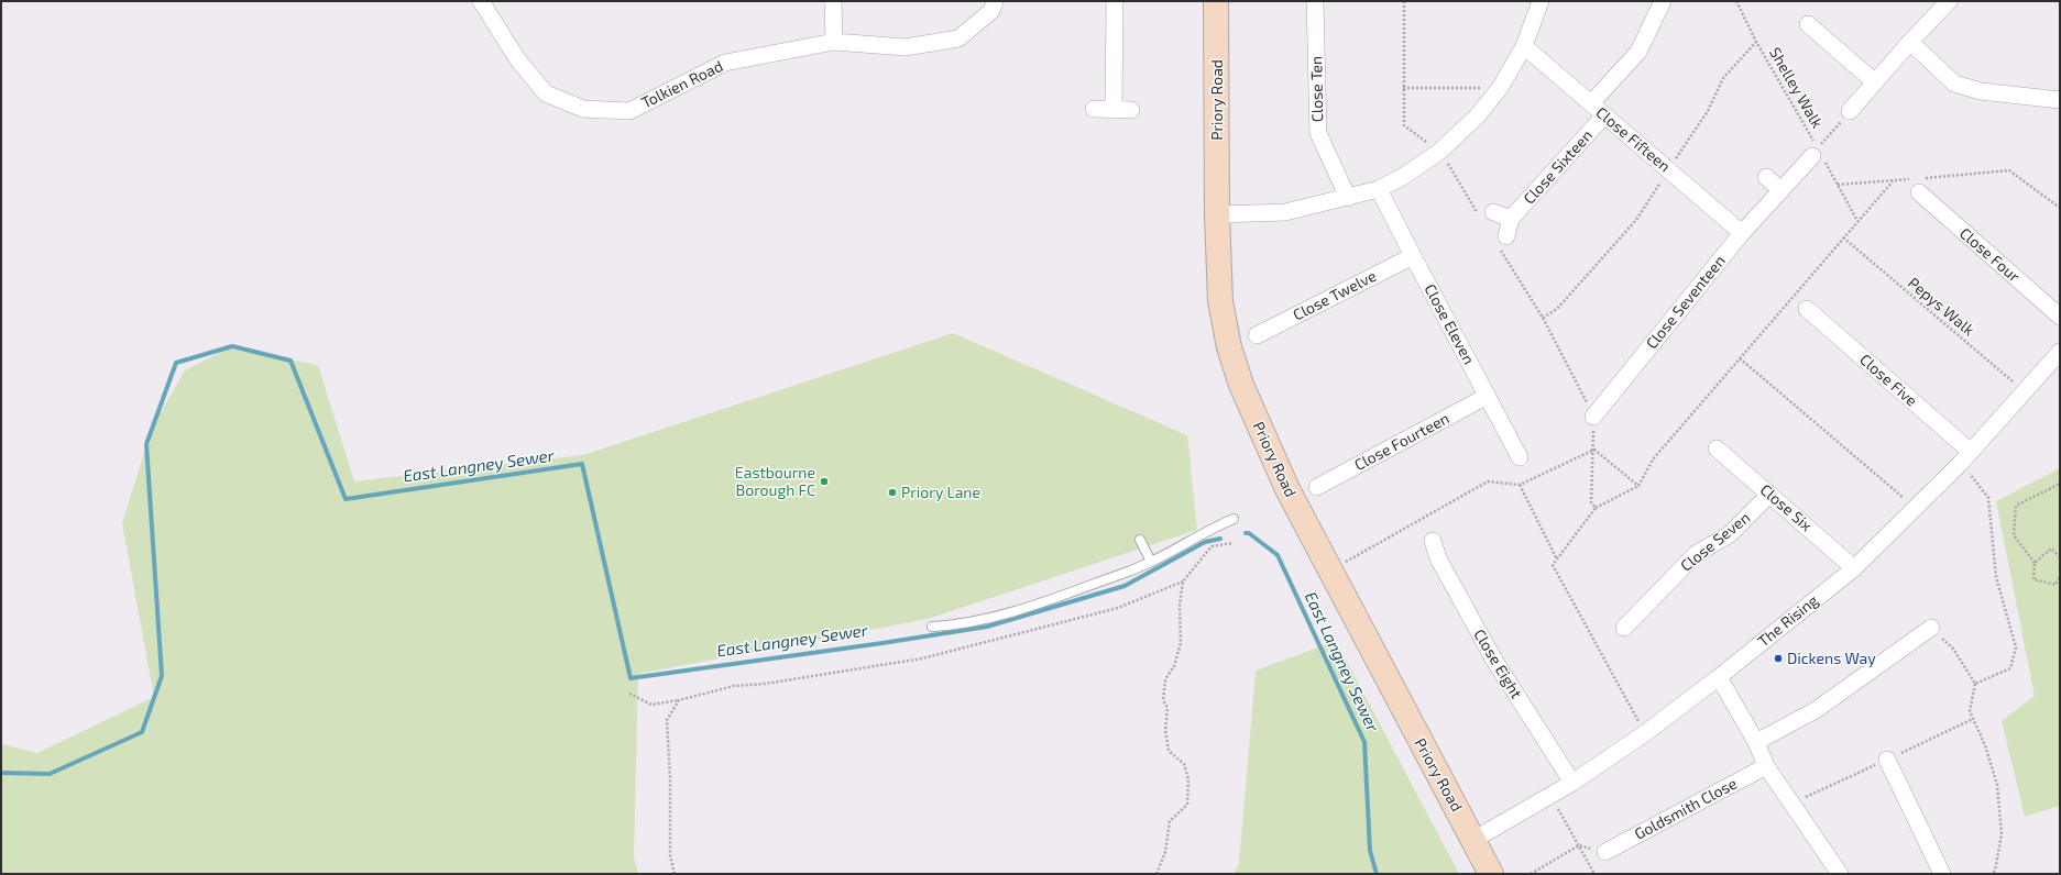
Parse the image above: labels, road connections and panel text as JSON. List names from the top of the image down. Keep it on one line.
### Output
{"streets":{"street":["Tolkien Road","Close Ten","Priory Road","Close Fifteen","Close Sixteen","Close Four","Close Twelve","Close Seventeen","Close Eleven","Close Five","Close Fourteen","Close Six","Close Seven","The Rising","Close Eight","Goldsmith Close"],"path":["Shelley Walk","Pepys Walk"]},"crossings":[["Shelley Walk","Close Seventeen"],["Priory Road","The Rising"],["Close Fifteen","Close Sixteen"],["Close Fifteen","Close Seventeen"],["Close Twelve","Close Eleven"],["Pepys Walk","The Rising"],["Close Eleven","Close Fourteen"],["Close Five","The Rising"],["Close Six","Close Seven"],["Close Six","The Rising"],["The Rising","Close Eight"]],"water":["East Langney Sewer"],"places":["Eastbourne Borough FC","Priory Lane","Dickens Way"]}
